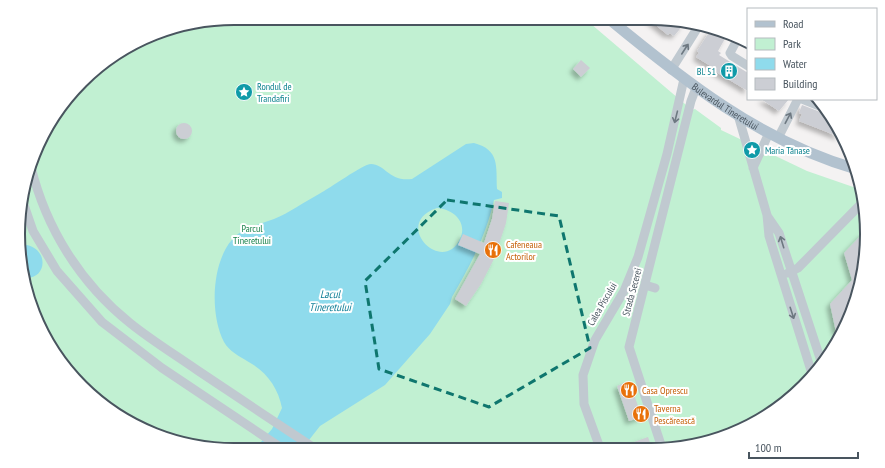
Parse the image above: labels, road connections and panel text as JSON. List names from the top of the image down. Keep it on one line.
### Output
{"streets":{"main road":["Bulevardul Tineretului"],"street":["Strada Secerei","Calea Piscului"]},"crossings":[["Bulevardul Tineretului","Strada Secerei"],["Bulevardul Tineretului","Calea Piscului"]],"water":["Lacul Tineretului"],"parks":["Parcul Tineretului"],"places":{"building":["Bl. 51"],"place":["Rondul de Trandafiri","Maria Tănase"],"restaurant":["Cafeneaua Actorilor","Casa Oprescu","Taverna Pescărească"]},"legend":["Road","Park","Water","Building"],"scale_bar":"100 m"}
